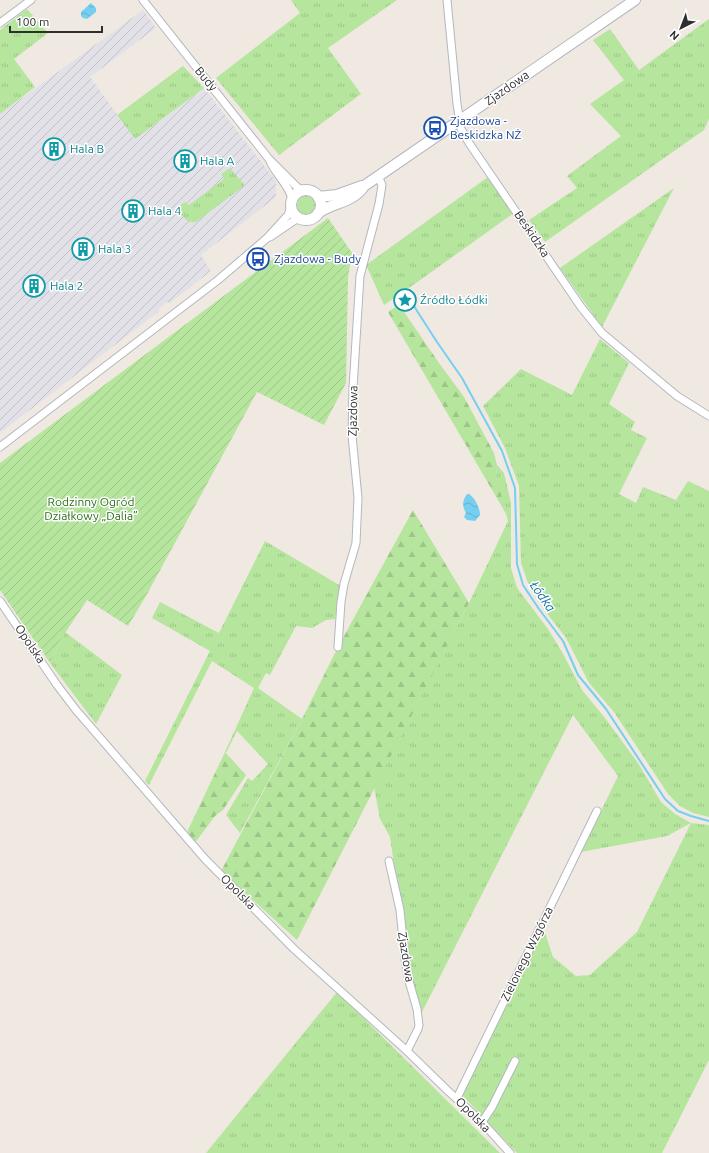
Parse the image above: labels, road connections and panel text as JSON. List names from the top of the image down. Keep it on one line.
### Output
{"streets":{"street":["Budy","Zjazdowa","Beskidzka","Opolska","Zielonego Wzgórza"]},"crossings":[["Budy","Zjazdowa"],["Zjazdowa","Beskidzka"],["Zjazdowa","Opolska"],["Opolska","Zielonego Wzgórza"]],"water":["Łódka"],"parks":["Rodzinny Ogród Działkowy „Dalia”"],"places":{"bus stop":["Zjazdowa - Beskidzka NŻ","Zjazdowa - Budy"],"building":["Hala B","Hala A","Hala 4","Hala 3","Hala 2"],"place":["Źródło Łódki"]},"scale_bar":"100 m","north":"bottom left"}
